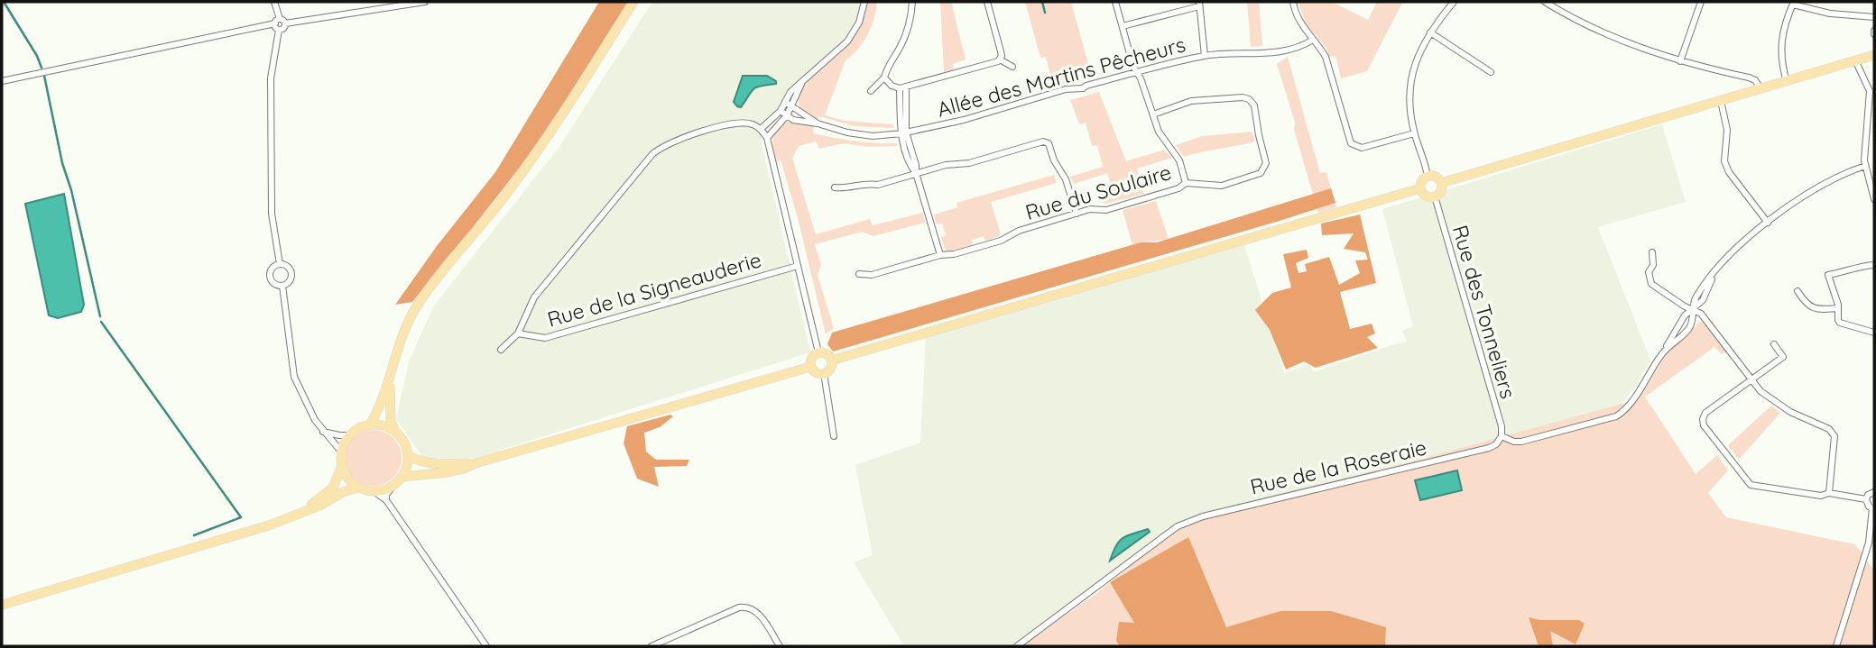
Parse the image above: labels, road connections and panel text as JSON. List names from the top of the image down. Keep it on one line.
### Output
{"streets":{"street":["Allée des Martins Pêcheurs","Rue du Soulaire","Rue de la Signeauderie","Rue des Tonneliers","Rue de la Roseraie"]},"crossings":[["Allée des Martins Pêcheurs","Rue du Soulaire"],["Rue des Tonneliers","Rue de la Roseraie"]]}
